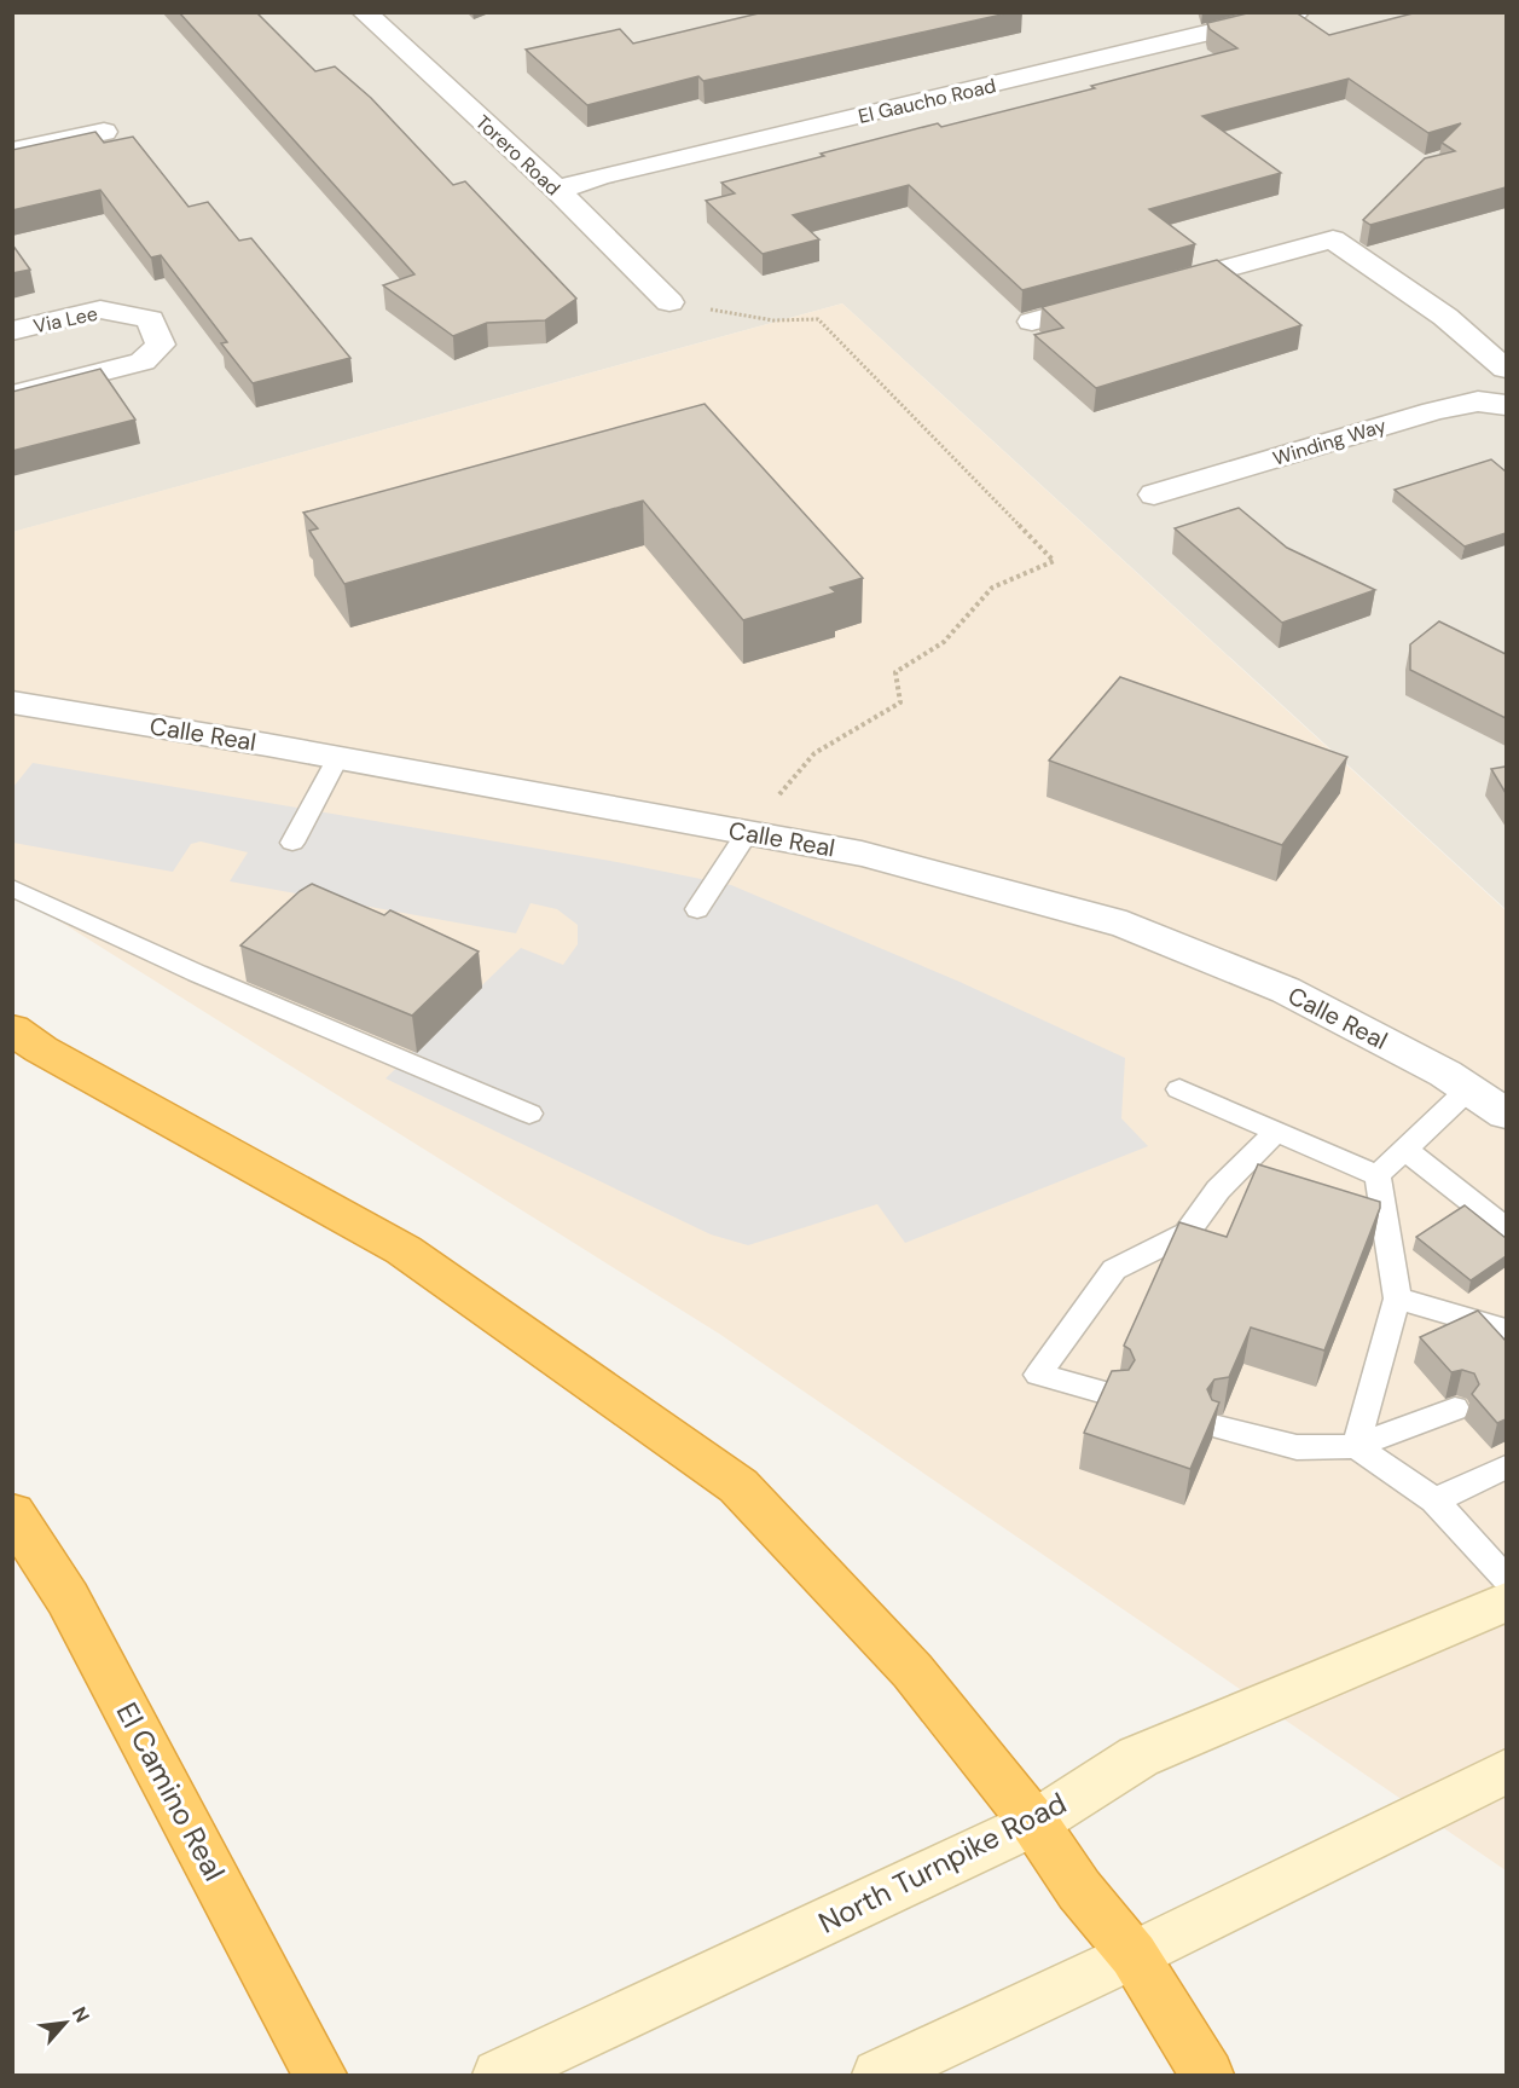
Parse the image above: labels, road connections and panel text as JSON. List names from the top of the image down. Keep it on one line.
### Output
{"streets":{"highway":["El Camino Real"],"main road":["North Turnpike Road"],"street":["El Gaucho Road","Torero Road","Via Lee","Winding Way","Calle Real"]},"crossings":[["El Gaucho Road","Torero Road"]],"north":"top right"}
